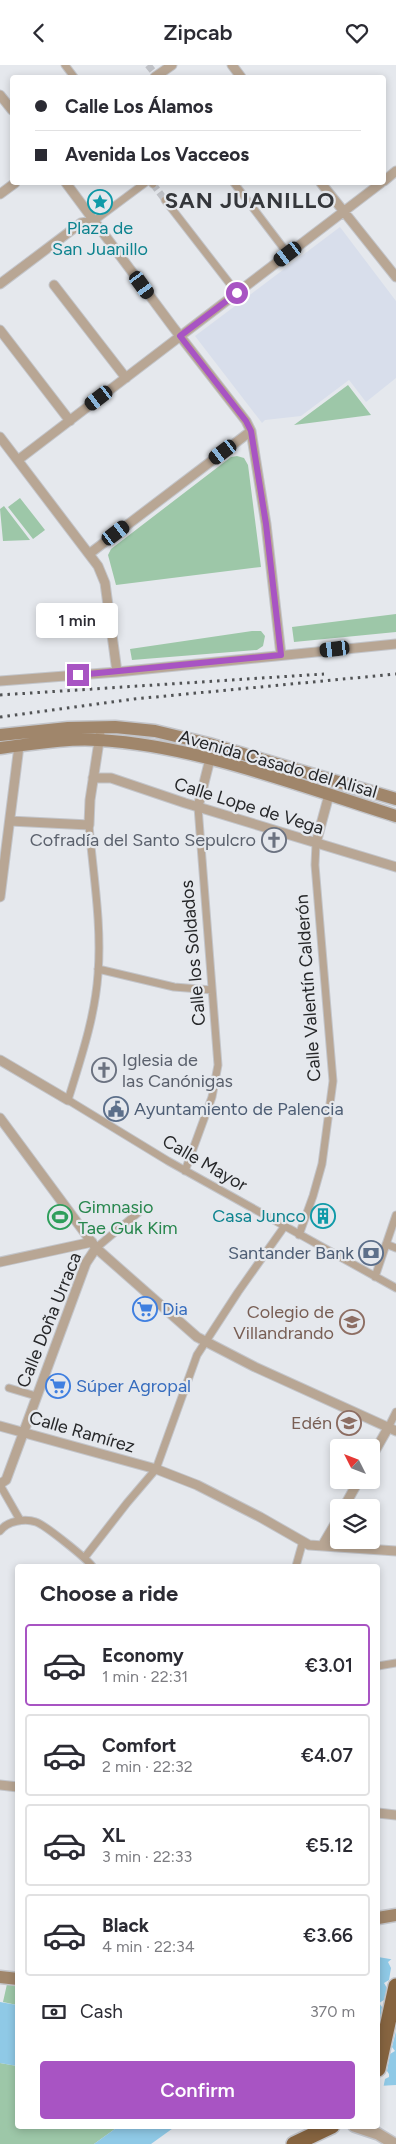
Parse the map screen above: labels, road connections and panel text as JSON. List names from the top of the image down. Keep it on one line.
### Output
{"streets":{"main road":["Avenida Casado del Alisal"],"street":["Calle Lope de Vega","Calle los Soldados","Calle Valentín Calderón","Calle Mayor","Calle Doña Urraca","Calle Ramírez"]},"crossings":[["Avenida Casado del Alisal","Calle los Soldados"],["Avenida Casado del Alisal","Calle Valentín Calderón"],["Calle Lope de Vega","Calle los Soldados"],["Calle Lope de Vega","Calle Valentín Calderón"],["Calle los Soldados","Calle Mayor"],["Calle Valentín Calderón","Calle Mayor"],["Calle Doña Urraca","Calle Ramírez"]],"districts":["SAN JUANILLO"],"places":{"place":["Plaza de San Juanillo"],"church":["Cofradía del Santo Sepulcro","Iglesia de las Canónigas"],"public building":["Ayuntamiento de Palencia"],"building":["Casa Junco"],"sports":["Gimnasio Tae Guk Kim"],"bank":["Santander Bank"],"supermarket":["Dia","Súper Agropal"],"school or university":["Colegio de Villandrando","Edén"]},"north":"top left","page":{"header":"Zipcab","banner":["Calle Los Álamos","Avenida Los Vacceos"],"bubble":"1 min","heading":"Choose a ride","list":[{"name":"Economy","note":"1 min · 22:31","value":"€3.01"},{"name":"Comfort","note":"2 min · 22:32","value":"€4.07"},{"name":"XL","note":"3 min · 22:33","value":"€5.12"},{"name":"Black","note":"4 min · 22:34","value":"€3.66"}],"pay":["Cash","370 m"],"buttons":"Confirm"}}
